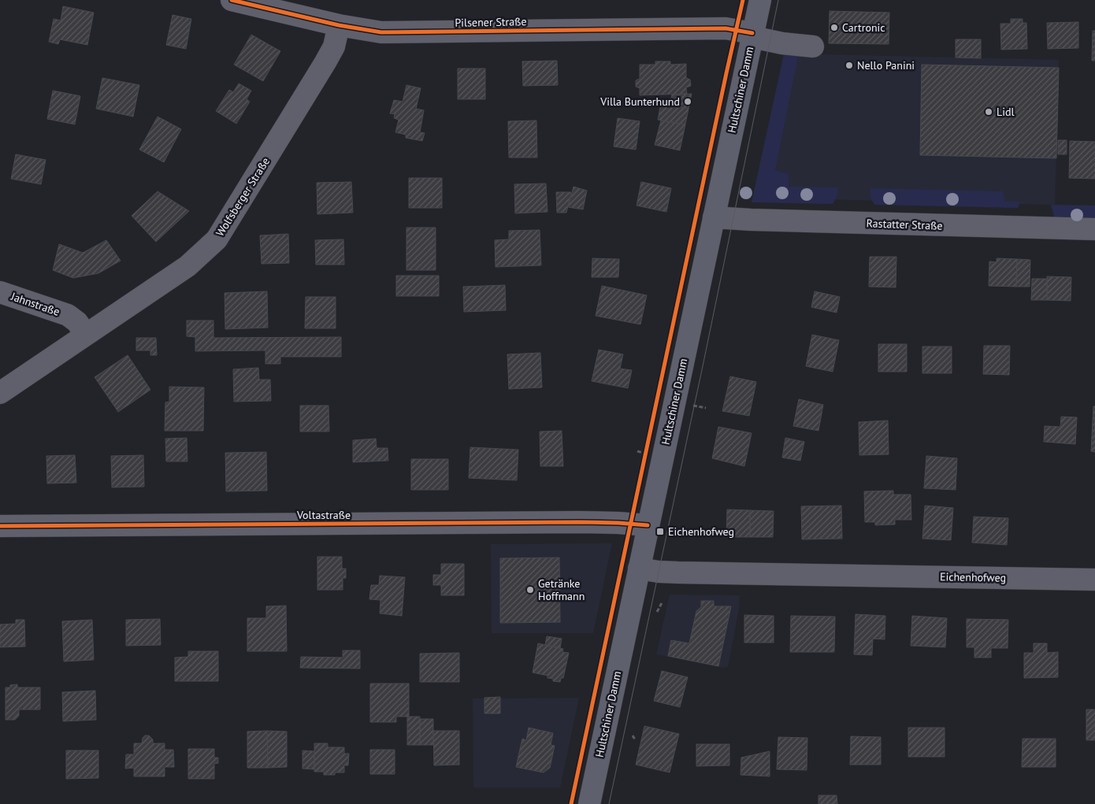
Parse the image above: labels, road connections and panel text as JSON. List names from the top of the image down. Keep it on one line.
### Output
{"streets":{"main road":["Hultschiner Damm"],"street":["Pilsener Straße","Wolfsberger Straße","Rastatter Straße","Jahnstraße","Voltastraße","Eichenhofweg"]},"crossings":[["Pilsener Straße","Hultschiner Damm"],["Pilsener Straße","Wolfsberger Straße"],["Hultschiner Damm","Rastatter Straße"],["Hultschiner Damm","Voltastraße"],["Hultschiner Damm","Eichenhofweg"],["Wolfsberger Straße","Jahnstraße"]],"places":{"other":["Cartronic","Nello Panini","Villa Bunterhund","Lidl","Getränke Hoffmann"],"transit":["Eichenhofweg"]}}
